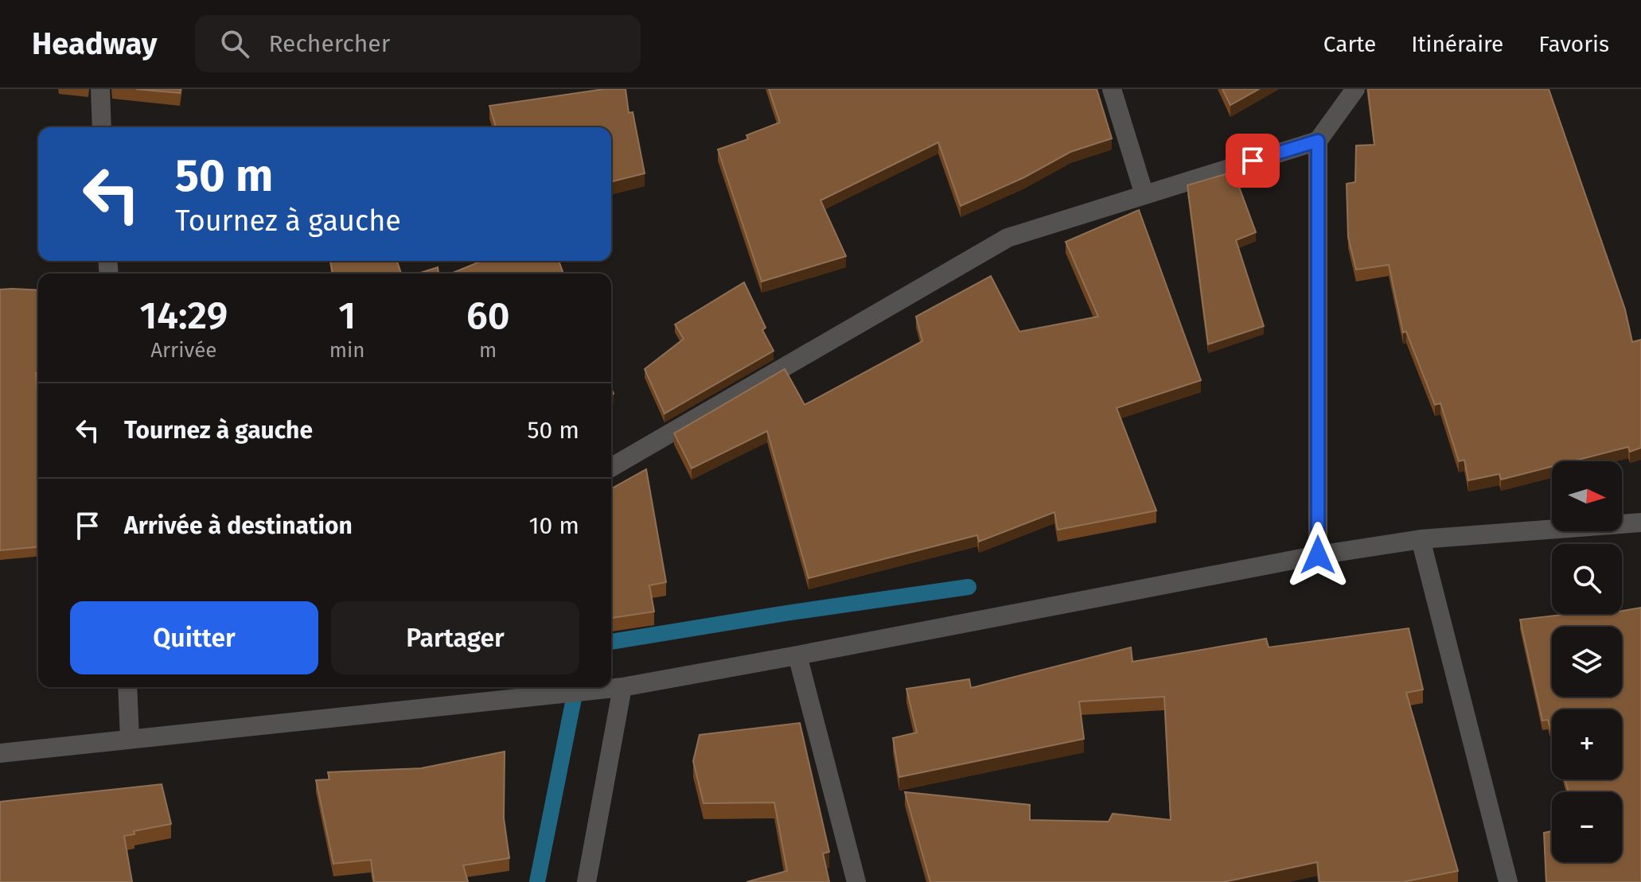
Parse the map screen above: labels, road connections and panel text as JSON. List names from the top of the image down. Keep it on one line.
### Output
{"north":"right","page":{"header":"Headway","search":"Rechercher","nav":["Carte","Itinéraire","Favoris"],"turn":["50 m","Tournez à gauche"],"eta":["14:29","Arrivée","1","min","60","m"],"list":[{"name":"Tournez à gauche","value":"50 m"},{"name":"Arrivée à destination","value":"10 m"}],"map_buttons":["+","−"],"buttons":["Quitter","Partager"]}}
